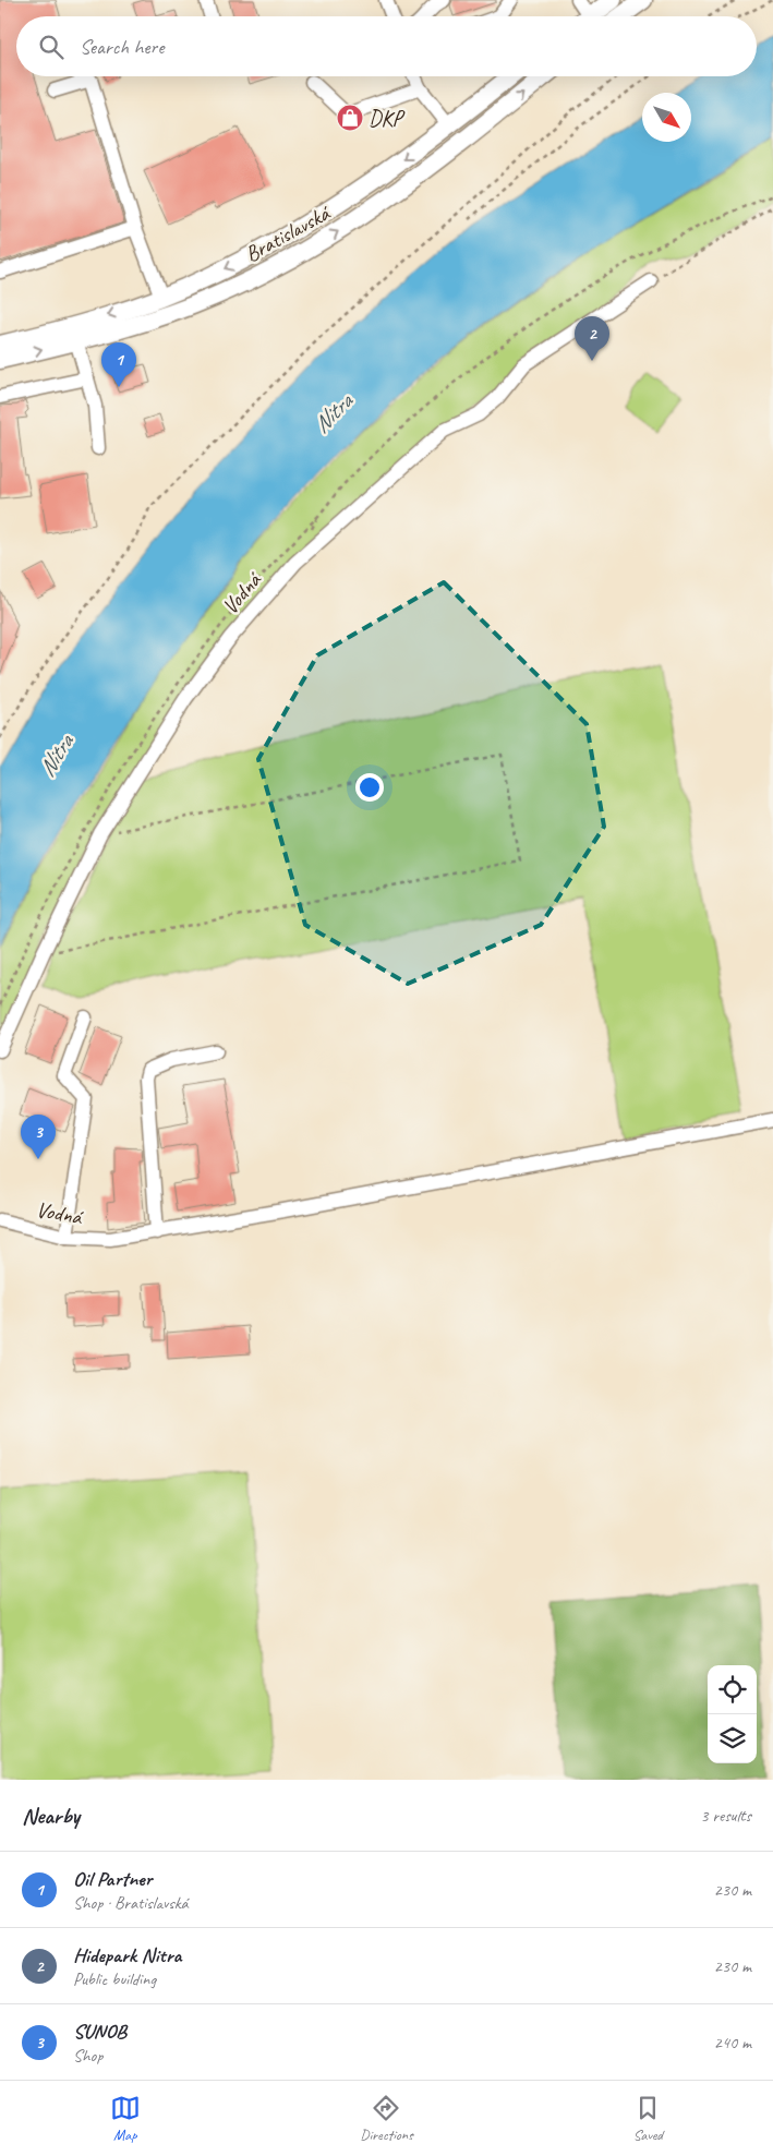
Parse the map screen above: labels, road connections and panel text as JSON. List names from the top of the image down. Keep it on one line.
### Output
{"streets":{"main road":["Bratislavská"],"street":["Vodná"]},"water":["Nitra"],"places":{"shop":["DKP"]},"north":"bottom right","page":{"search":"Search here","pins":["2","1","3"],"heading":["Nearby","3 results"],"list":[{"mark":"1","name":"Oil Partner","note":"Shop · Bratislavská","value":"230 m"},{"mark":"2","name":"Hidepark Nitra","note":"Public building","value":"230 m"},{"mark":"3","name":"SUNOB","note":"Shop","value":"240 m"}],"nav":["Map","Directions","Saved"]}}
